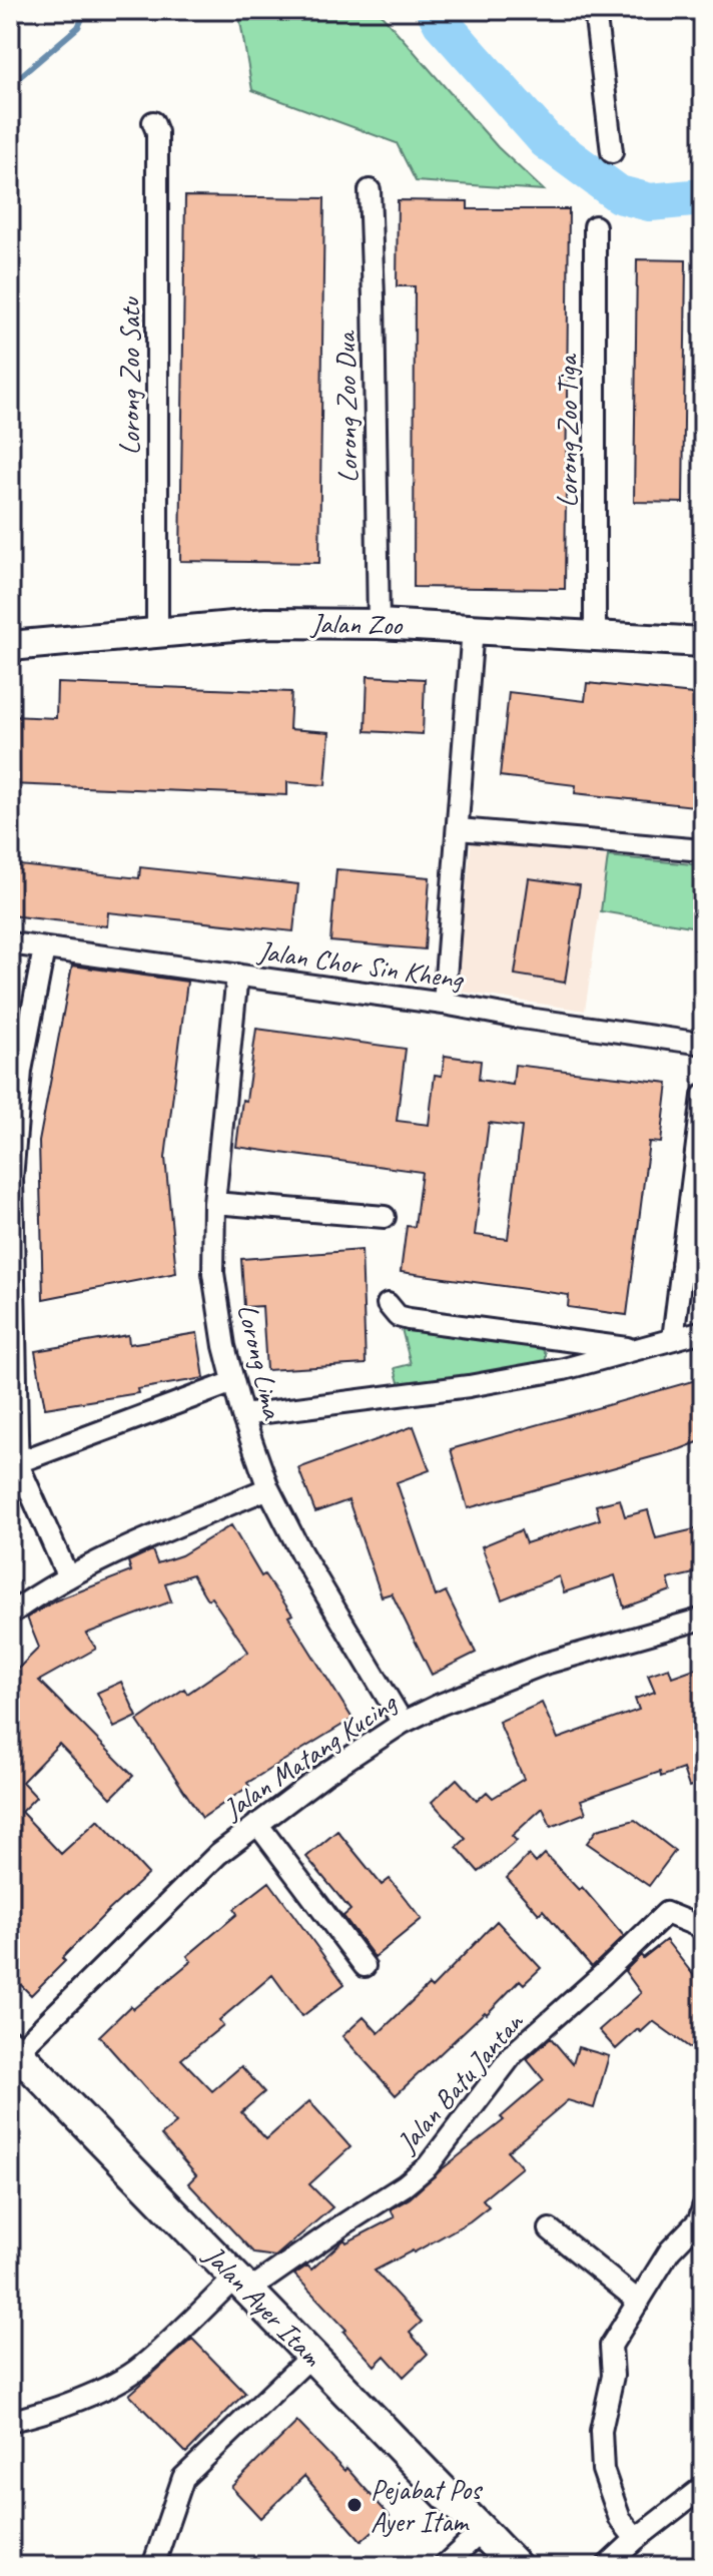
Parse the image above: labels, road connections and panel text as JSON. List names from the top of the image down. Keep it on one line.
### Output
{"streets":{"main road":["Jalan Zoo","Jalan Ayer Itam"],"street":["Lorong Zoo Satu","Lorong Zoo Dua","Lorong Zoo Tiga","Jalan Chor Sin Kheng","Lorong Lima","Jalan Matang Kucing","Jalan Batu Jantan"]},"crossings":[["Lorong Zoo Satu","Jalan Zoo"],["Lorong Zoo Dua","Jalan Zoo"],["Lorong Zoo Tiga","Jalan Zoo"],["Jalan Chor Sin Kheng","Lorong Lima"],["Lorong Lima","Jalan Matang Kucing"],["Jalan Matang Kucing","Jalan Ayer Itam"],["Jalan Batu Jantan","Jalan Ayer Itam"]],"places":["Pejabat Pos Ayer Itam"]}
